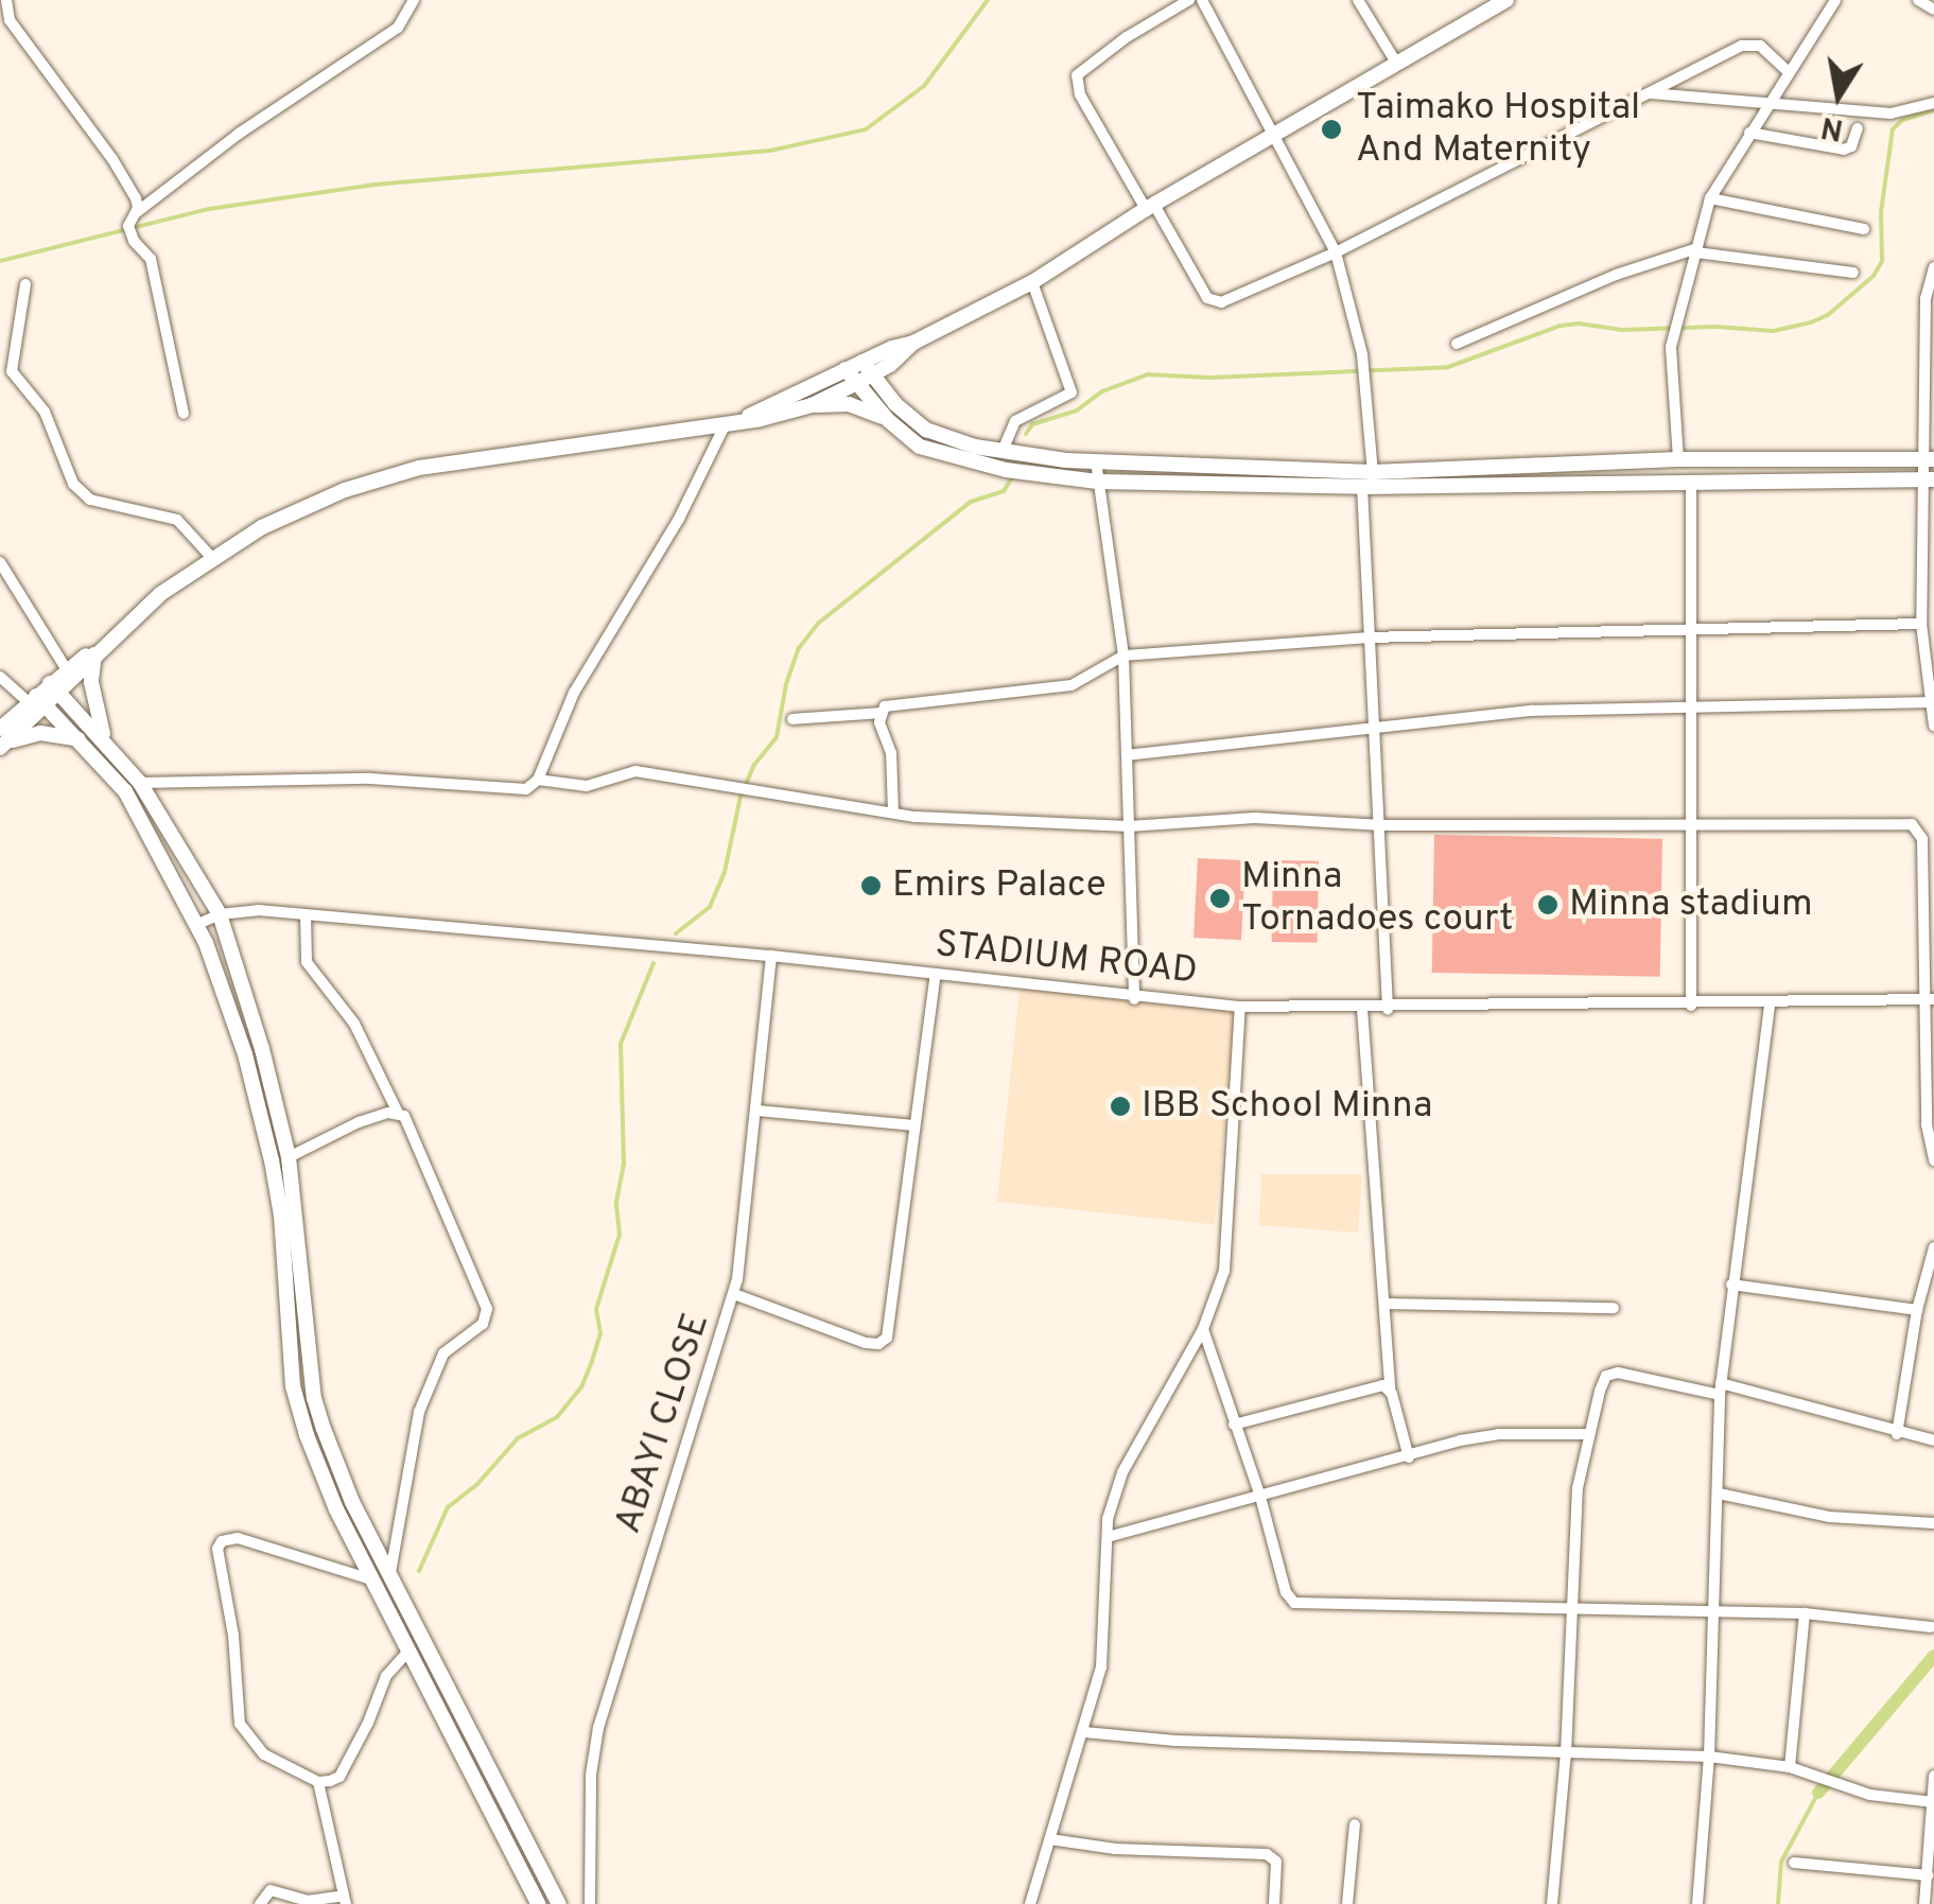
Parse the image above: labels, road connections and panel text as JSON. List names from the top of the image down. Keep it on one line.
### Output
{"streets":{"street":["STADIUM ROAD","ABAYI CLOSE"]},"crossings":[["STADIUM ROAD","ABAYI CLOSE"]],"places":["Taimako Hospital And Maternity","Emirs Palace","Minna Tornadoes court","Minna stadium","IBB School Minna"],"north":"bottom"}
